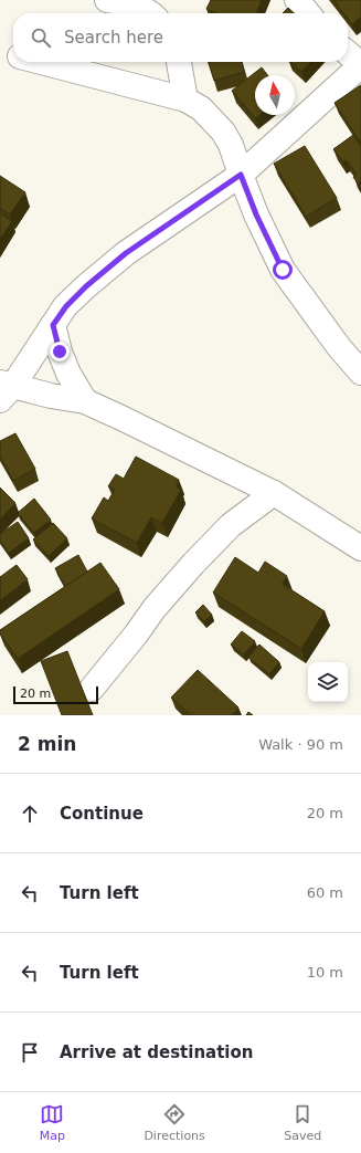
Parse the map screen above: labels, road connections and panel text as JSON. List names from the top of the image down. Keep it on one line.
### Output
{"scale_bar":"20 m","north":"top","page":{"search":"Search here","scale":"20 m","heading":["2 min","Walk · 90 m"],"list":[["Continue","20 m"],["Turn left","60 m"],["Turn left","10 m"],"Arrive at destination"],"nav":["Map","Directions","Saved"]}}
